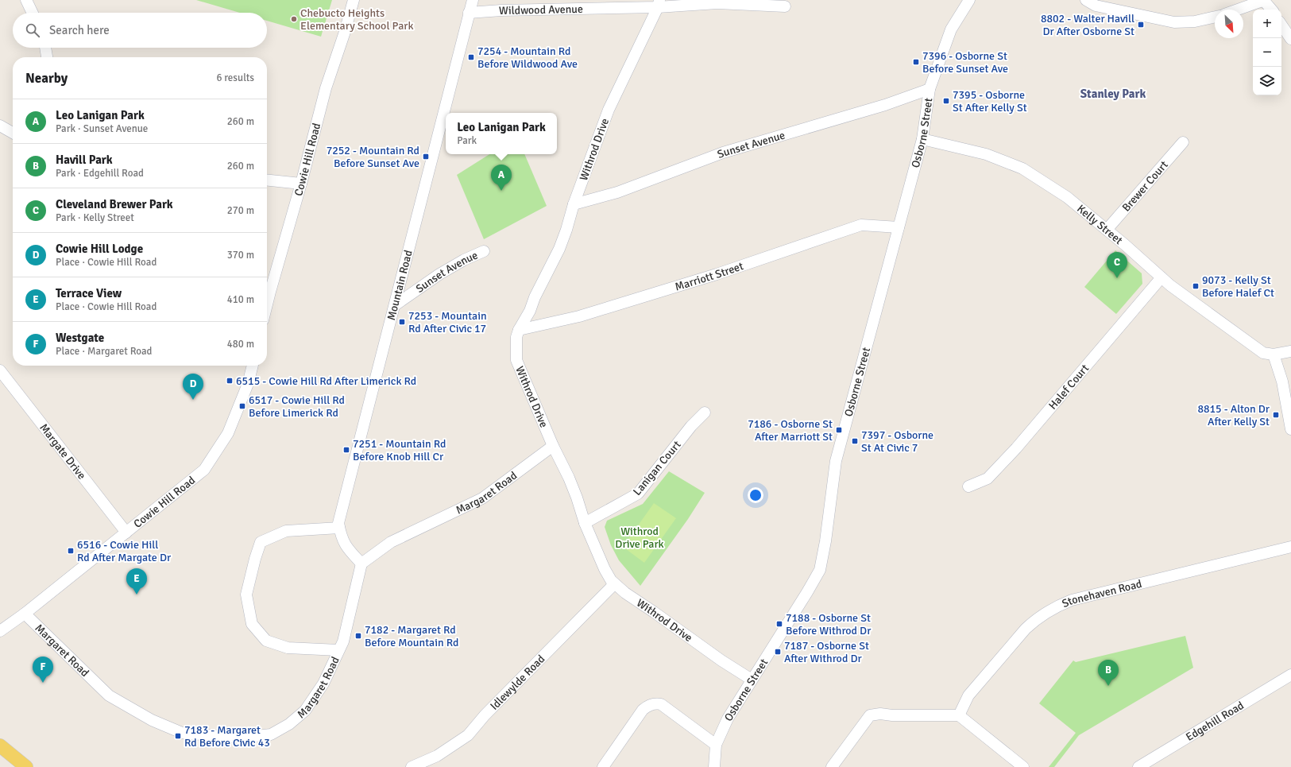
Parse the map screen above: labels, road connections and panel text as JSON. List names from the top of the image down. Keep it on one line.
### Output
{"streets":{"street":["Wildwood Avenue","Osborne Street","Sunset Avenue","Withrod Drive","Cowie Hill Road","Brewer Court","Kelly Street","Marriott Street","Mountain Road","Halef Court","Margate Drive","Lanigan Court","Margaret Road","Stonehaven Road","Idlewylde Road","Edgehill Road"]},"crossings":[["Wildwood Avenue","Withrod Drive"],["Wildwood Avenue","Mountain Road"],["Osborne Street","Sunset Avenue"],["Osborne Street","Withrod Drive"],["Osborne Street","Kelly Street"],["Osborne Street","Marriott Street"],["Sunset Avenue","Withrod Drive"],["Sunset Avenue","Mountain Road"],["Withrod Drive","Marriott Street"],["Withrod Drive","Lanigan Court"],["Withrod Drive","Margaret Road"],["Withrod Drive","Idlewylde Road"],["Cowie Hill Road","Margate Drive"],["Cowie Hill Road","Margaret Road"],["Brewer Court","Kelly Street"],["Kelly Street","Halef Court"],["Mountain Road","Margaret Road"]],"districts":["Stanley Park"],"parks":["Withrod Drive Park"],"places":{"other":["Chebucto Heights Elementary School Park"],"transit":["8802 - Walter Havill Dr After Osborne St","7254 - Mountain Rd Before Wildwood Ave","7396 - Osborne St Before Sunset Ave","7395 - Osborne St After Kelly St","7252 - Mountain Rd Before Sunset Ave","9073 - Kelly St Before Halef Ct","7253 - Mountain Rd After Civic 17","6515 - Cowie Hill Rd After Limerick Rd","6517 - Cowie Hill Rd Before Limerick Rd","8815 - Alton Dr After Kelly St","7186 - Osborne St After Marriott St","7397 - Osborne St At Civic 7","7251 - Mountain Rd Before Knob Hill Cr","6516 - Cowie Hill Rd After Margate Dr","7188 - Osborne St Before Withrod Dr","7182 - Margaret Rd Before Mountain Rd","7187 - Osborne St After Withrod Dr","7183 - Margaret Rd Before Civic 43"]},"north":"bottom right","page":{"map_buttons":["+","−"],"search":"Search here","heading":["Nearby","6 results"],"list":[{"mark":"A","name":"Leo Lanigan Park","note":"Park · Sunset Avenue","value":"260 m"},{"mark":"B","name":"Havill Park","note":"Park · Edgehill Road","value":"260 m"},{"mark":"C","name":"Cleveland Brewer Park","note":"Park · Kelly Street","value":"270 m"},{"mark":"D","name":"Cowie Hill Lodge","note":"Place · Cowie Hill Road","value":"370 m"},{"mark":"E","name":"Terrace View","note":"Place · Cowie Hill Road","value":"410 m"},{"mark":"F","name":"Westgate","note":"Place · Margaret Road","value":"480 m"}],"popup":["Leo Lanigan Park","Park"],"pins":["A","C","D","E","F","B"]}}
